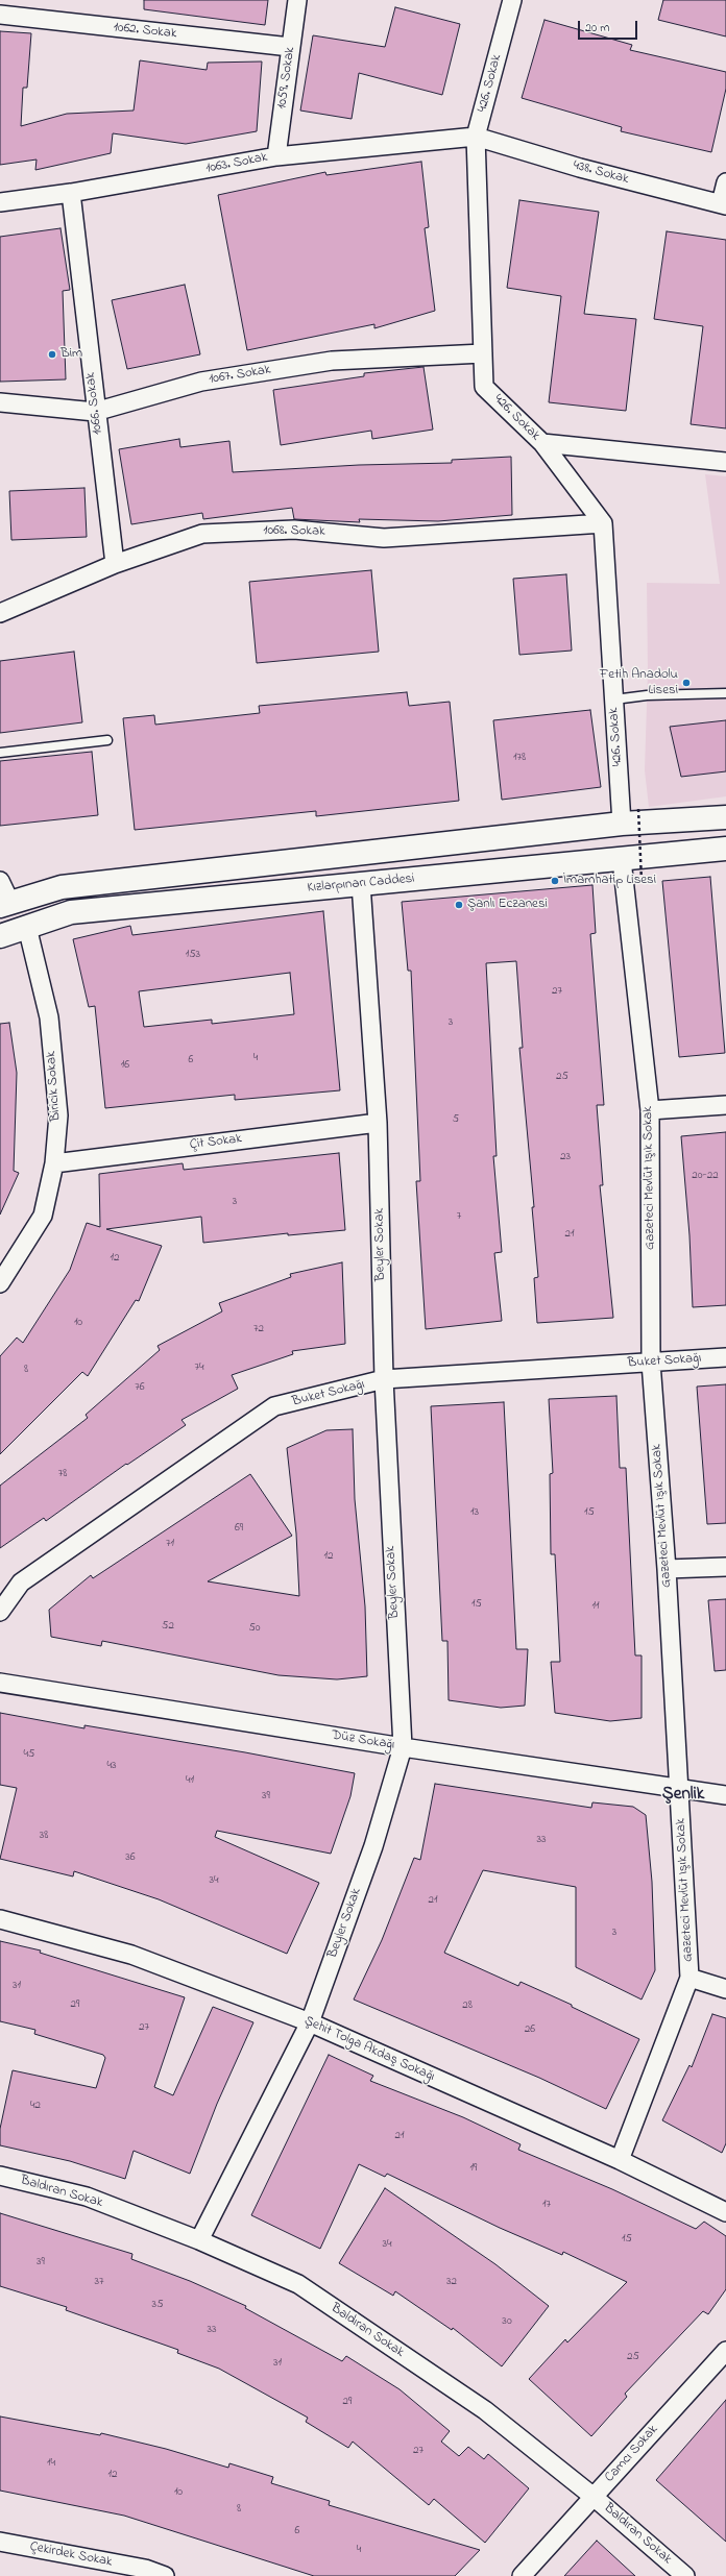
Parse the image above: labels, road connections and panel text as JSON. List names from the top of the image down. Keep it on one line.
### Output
{"streets":{"main road":["Kızlarpınarı Caddesi"],"street":["1062. Sokak","1059. Sokak","426. Sokak","1063. Sokak","438. Sokak","1067. Sokak","1066. Sokak","1068. Sokak","Biricik Sokak","Çit Sokak","Gazeteci Mevlüt Işık Sokak","Beyler Sokak","Buket Sokağı","Düz Sokağı","Şehit Tolga Akdaş Sokağı","Baldıran Sokak","Camcı Sokak","Çekirdek Sokak"]},"crossings":[["1062. Sokak","1059. Sokak"],["1059. Sokak","1063. Sokak"],["426. Sokak","1063. Sokak"],["426. Sokak","438. Sokak"],["426. Sokak","1067. Sokak"],["426. Sokak","1068. Sokak"],["1063. Sokak","438. Sokak"],["1063. Sokak","1066. Sokak"],["1067. Sokak","1066. Sokak"],["1066. Sokak","1068. Sokak"],["Kızlarpınarı Caddesi","Biricik Sokak"],["Kızlarpınarı Caddesi","Gazeteci Mevlüt Işık Sokak"],["Kızlarpınarı Caddesi","Beyler Sokak"],["Biricik Sokak","Çit Sokak"],["Çit Sokak","Beyler Sokak"],["Gazeteci Mevlüt Işık Sokak","Buket Sokağı"],["Gazeteci Mevlüt Işık Sokak","Düz Sokağı"],["Gazeteci Mevlüt Işık Sokak","Şehit Tolga Akdaş Sokağı"],["Beyler Sokak","Buket Sokağı"],["Beyler Sokak","Düz Sokağı"],["Beyler Sokak","Şehit Tolga Akdaş Sokağı"],["Beyler Sokak","Baldıran Sokak"],["Baldıran Sokak","Camcı Sokak"]],"districts":["Şenlik"],"places":["Bim","Fetih Anadolu Lisesi","İmamhatip Lisesi","Şanlı Eczanesi"],"house_numbers":["178","153","27","3","4","6","16","25","5","23","20-22","3","7","21","12","10","72","74","8","76","78","13","15","69","71","12","15","11","52","50","45","43","41","39","38","33","36","34","21","3","31","29","28","27","26","42","21","19","17","15","34","39","37","32","35","30","33","25","31","29","27","14","12","10","8","6","4"],"scale_bar":"20 m"}
